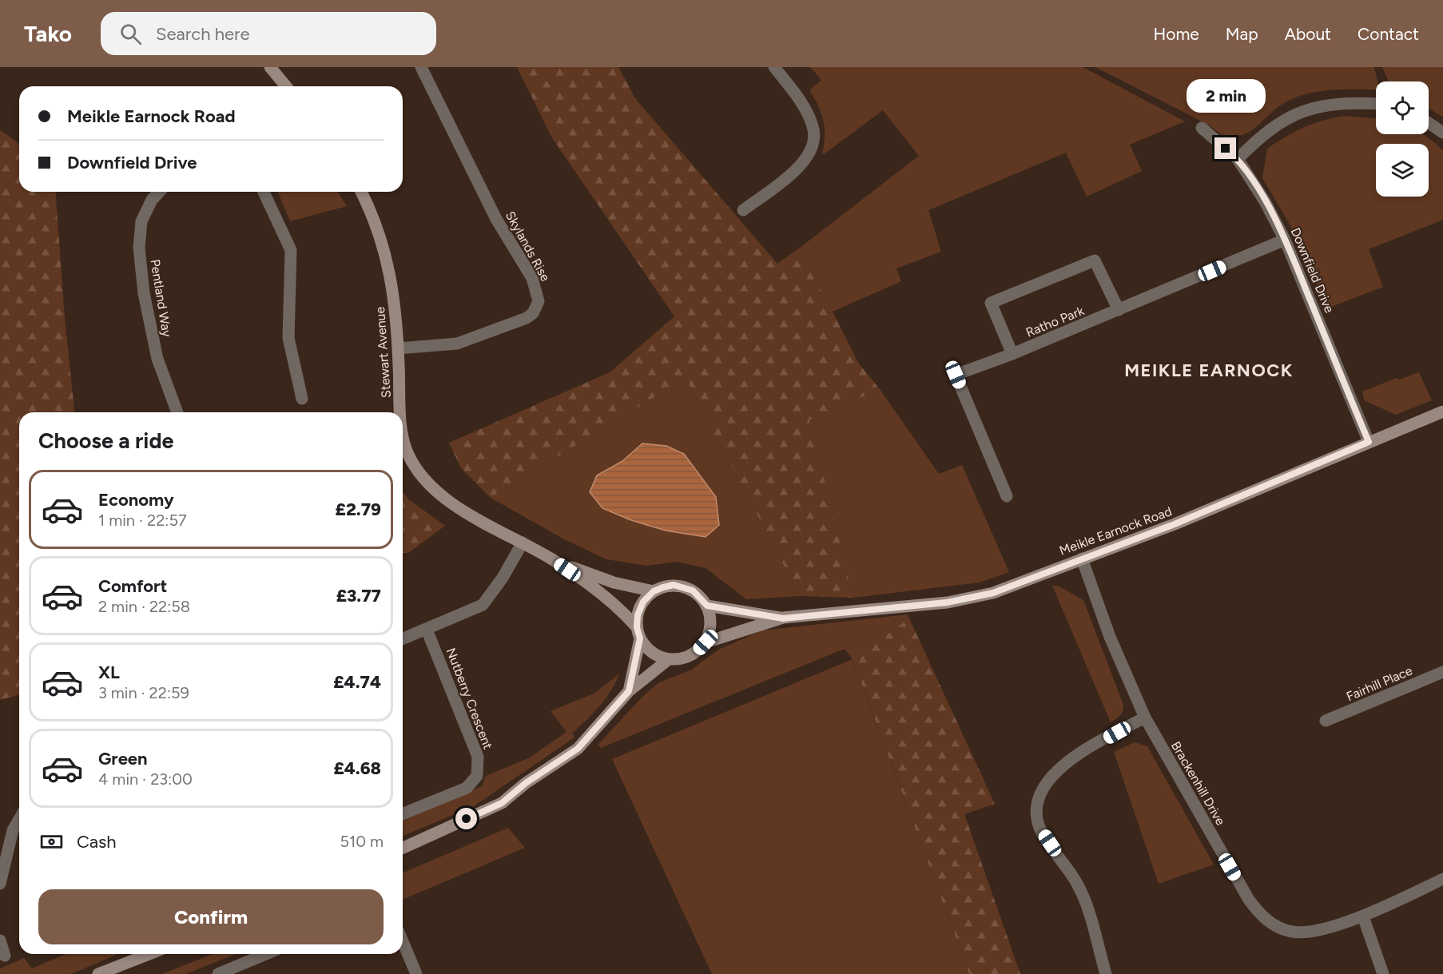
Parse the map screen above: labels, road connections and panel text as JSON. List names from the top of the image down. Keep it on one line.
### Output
{"streets":{"street":["Skylands Rise","Downfield Drive","Pentland Way","Ratho Park","Stewart Avenue","Meikle Earnock Road","Fairhill Place","Nutberry Crescent","Brackenhill Drive"]},"crossings":[["Skylands Rise","Stewart Avenue"],["Downfield Drive","Ratho Park"],["Downfield Drive","Meikle Earnock Road"],["Stewart Avenue","Meikle Earnock Road"],["Meikle Earnock Road","Brackenhill Drive"]],"districts":["MEIKLE EARNOCK"],"page":{"header":"Tako","search":"Search here","nav":["Home","Map","About","Contact"],"bubble":"2 min","banner":["Meikle Earnock Road","Downfield Drive"],"heading":"Choose a ride","list":[{"name":"Economy","note":"1 min · 22:57","value":"£2.79"},{"name":"Comfort","note":"2 min · 22:58","value":"£3.77"},{"name":"XL","note":"3 min · 22:59","value":"£4.74"},{"name":"Green","note":"4 min · 23:00","value":"£4.68"}],"pay":["Cash","510 m"],"buttons":"Confirm"}}
